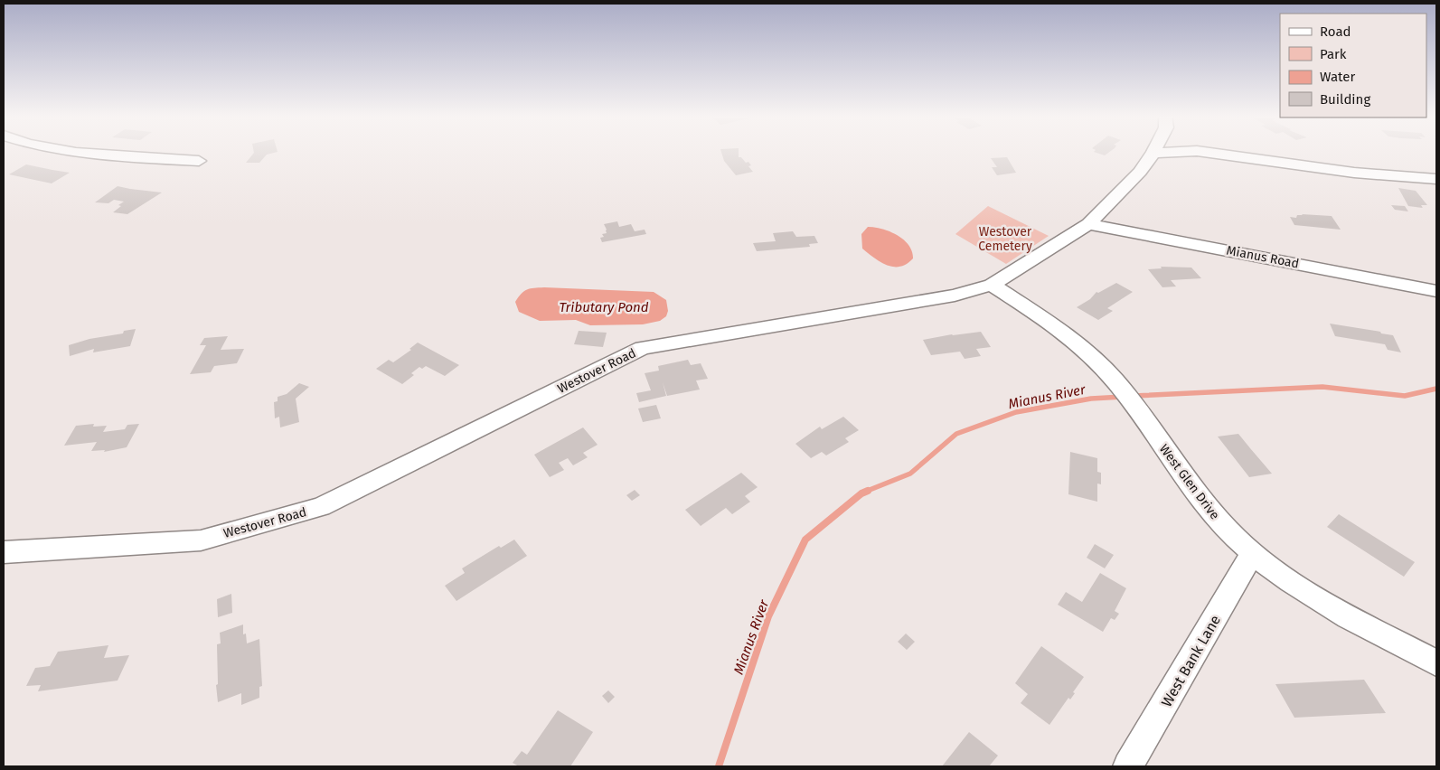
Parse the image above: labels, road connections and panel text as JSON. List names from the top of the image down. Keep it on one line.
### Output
{"streets":{"street":["Mianus Road","Westover Road","West Glen Drive","West Bank Lane"]},"crossings":[["Mianus Road","Westover Road"],["Westover Road","West Glen Drive"],["West Glen Drive","West Bank Lane"]],"water":["Tributary Pond","Mianus River"],"parks":["Westover Cemetery"],"legend":["Road","Park","Water","Building"]}
